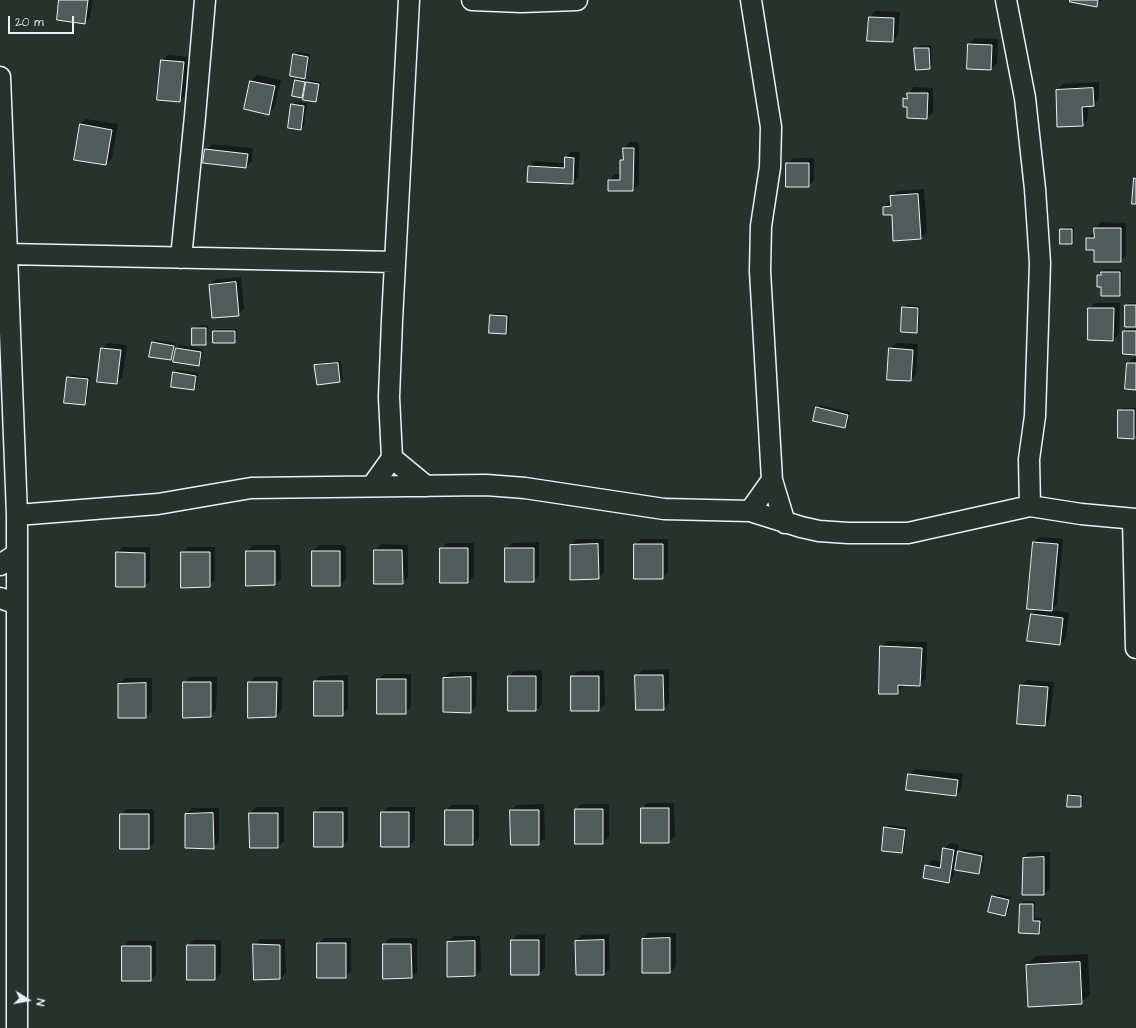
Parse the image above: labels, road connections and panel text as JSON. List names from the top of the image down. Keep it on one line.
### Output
{"scale_bar":"20 m","north":"right"}
